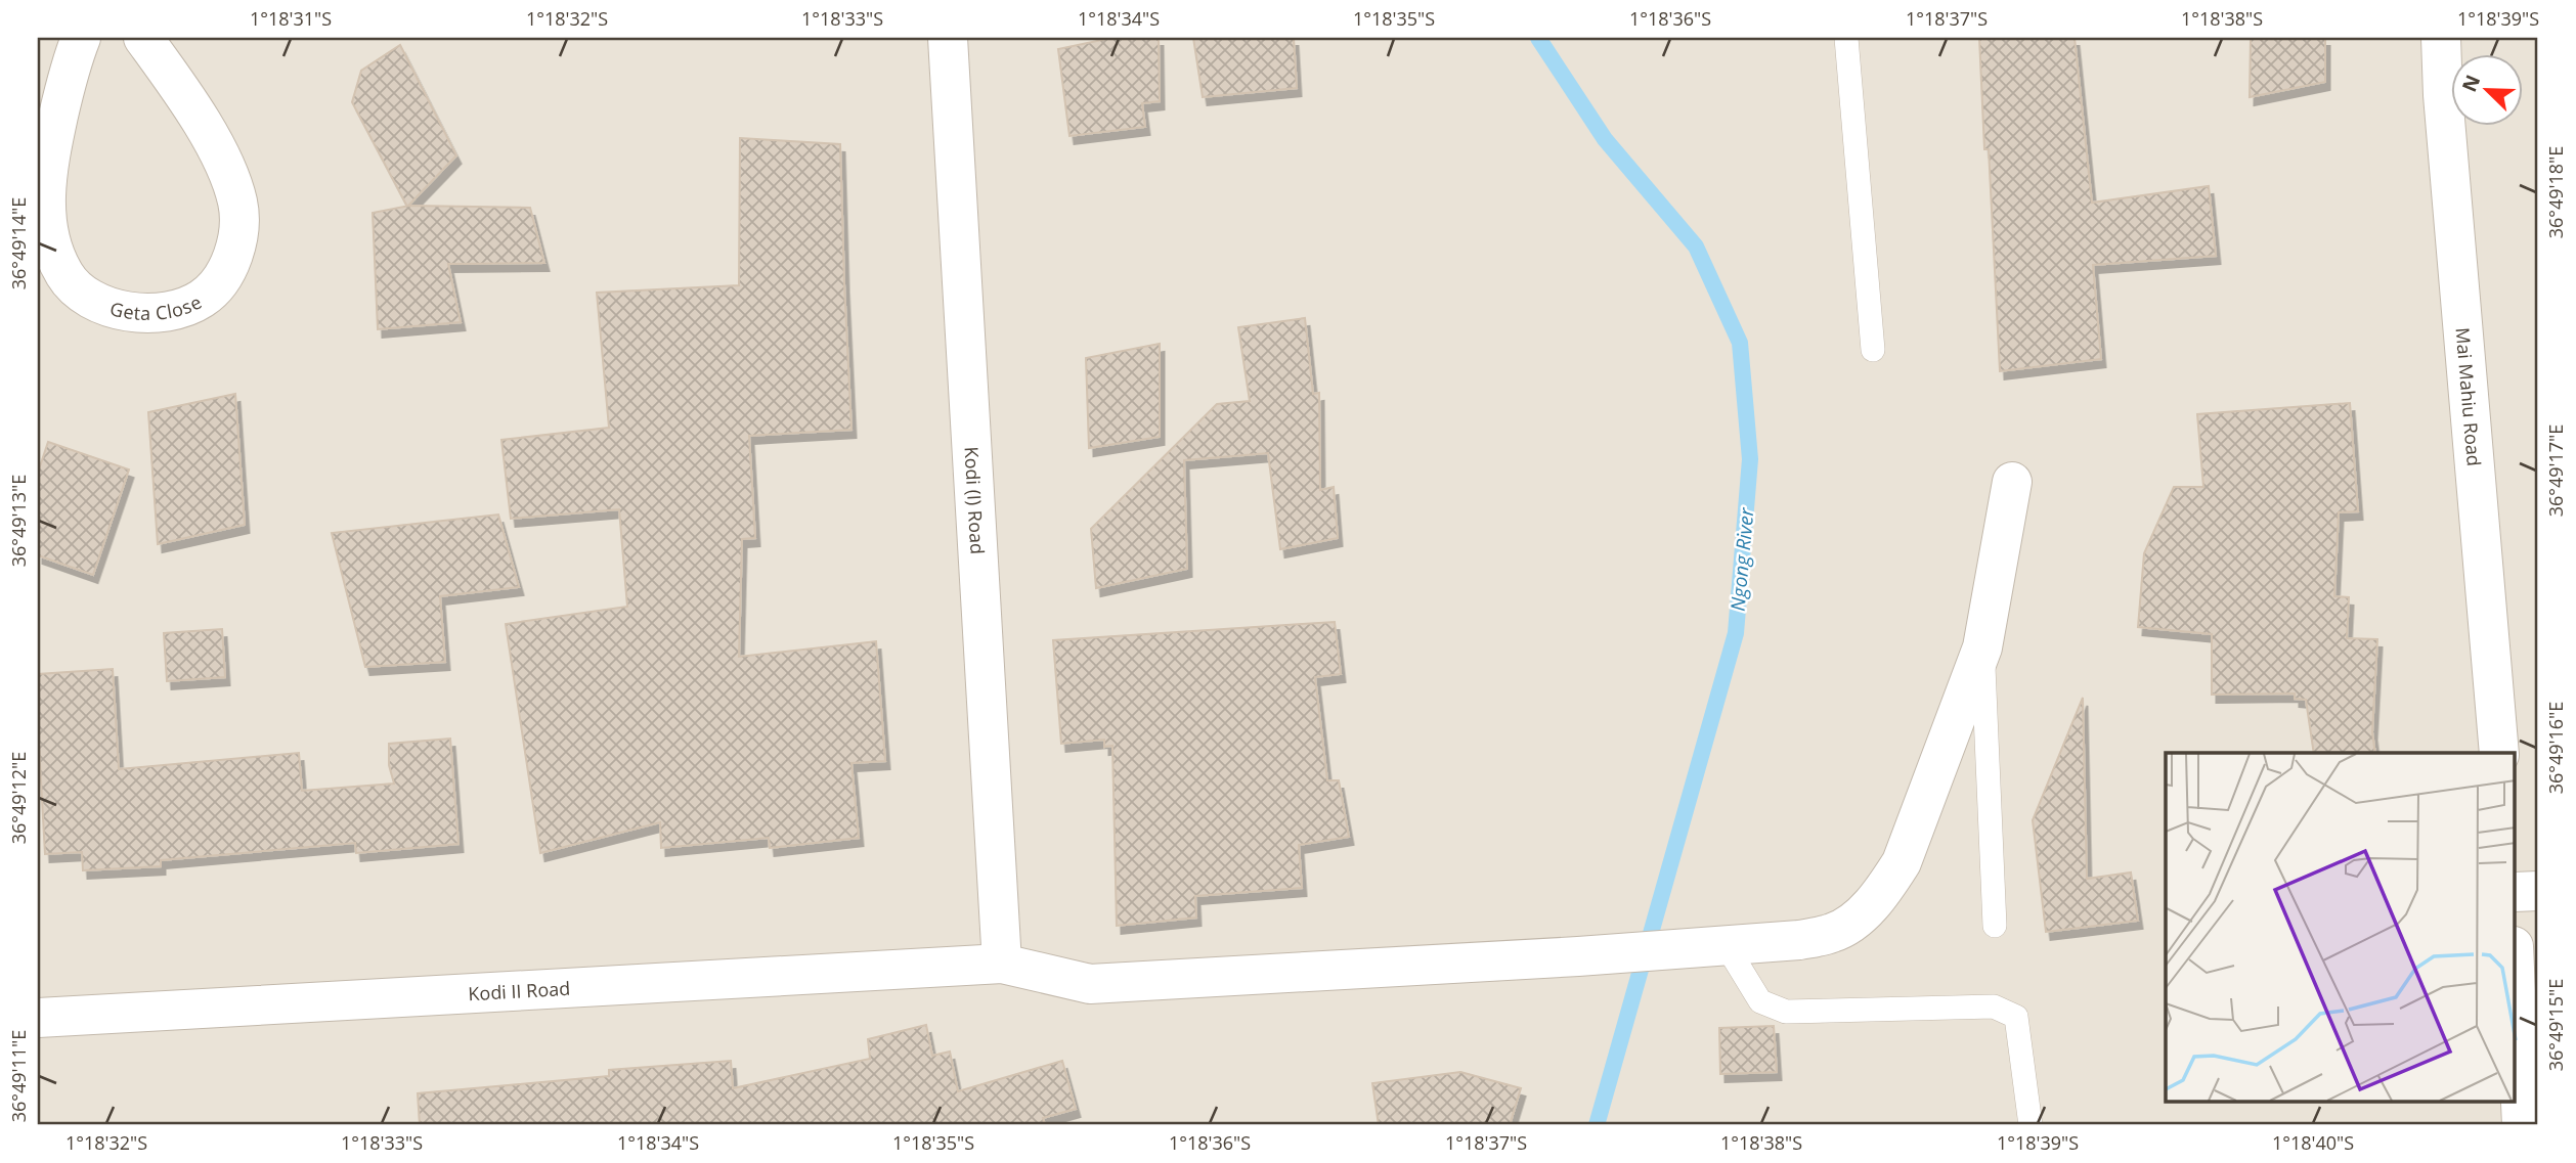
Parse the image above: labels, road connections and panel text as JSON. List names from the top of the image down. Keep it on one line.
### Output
{"streets":{"street":["Geta Close","Mai Mahiu Road","Kodi (I) Road","Kodi II Road"]},"crossings":[["Kodi (I) Road","Kodi II Road"]],"water":["Ngong River"],"north":"top left","coordinates":["1°18'31\"S","1°18'32\"S","1°18'33\"S","1°18'34\"S","1°18'35\"S","1°18'36\"S","1°18'37\"S","1°18'38\"S","1°18'39\"S","36°49'18\"E","36°49'14\"E","36°49'17\"E","36°49'13\"E","36°49'16\"E","36°49'12\"E","36°49'15\"E","36°49'11\"E","1°18'40\"S"]}
